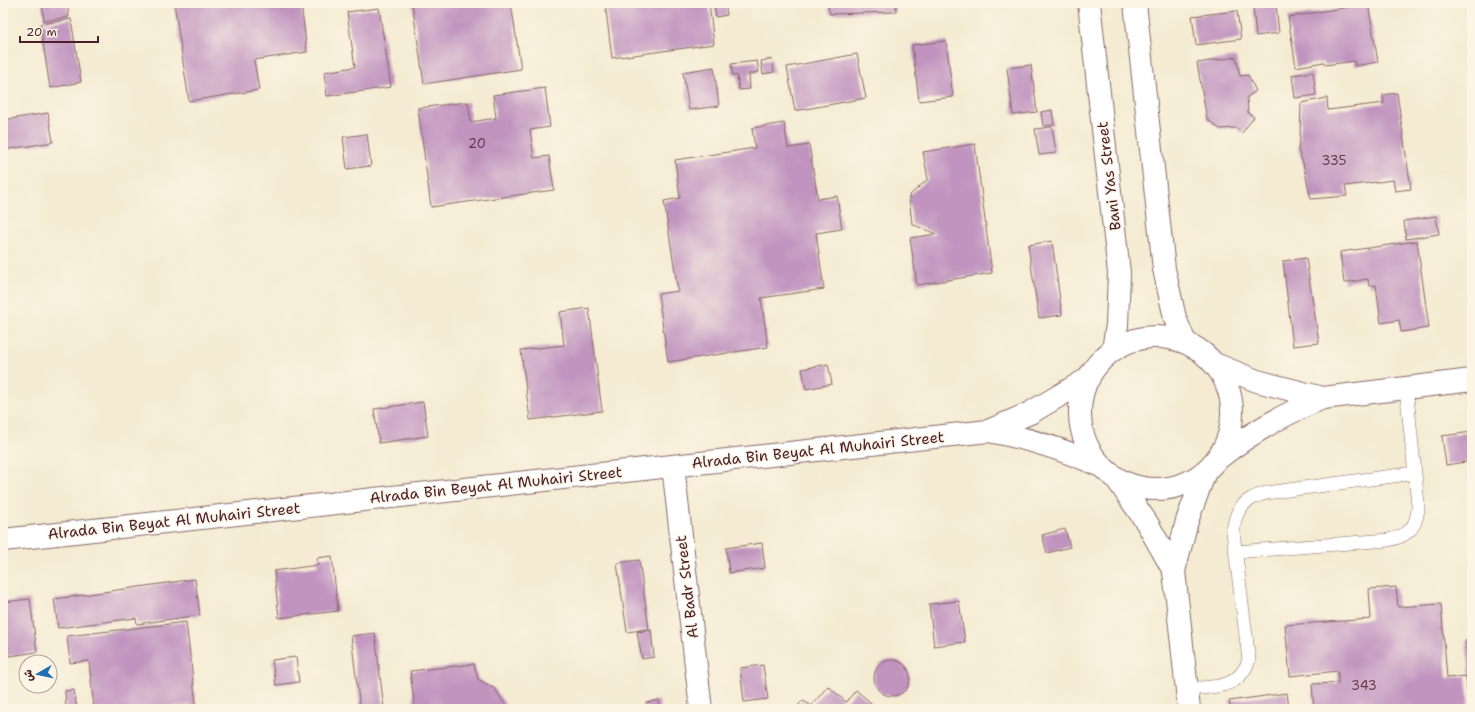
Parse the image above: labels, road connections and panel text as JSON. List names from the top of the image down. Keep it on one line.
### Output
{"streets":{"street":["Bani Yas Street","Alrada Bin Beyat Al Muhairi Street","Al Badr Street"]},"crossings":[["Alrada Bin Beyat Al Muhairi Street","Al Badr Street"]],"house_numbers":["20","335","343"],"scale_bar":"20 m","north":"left"}
